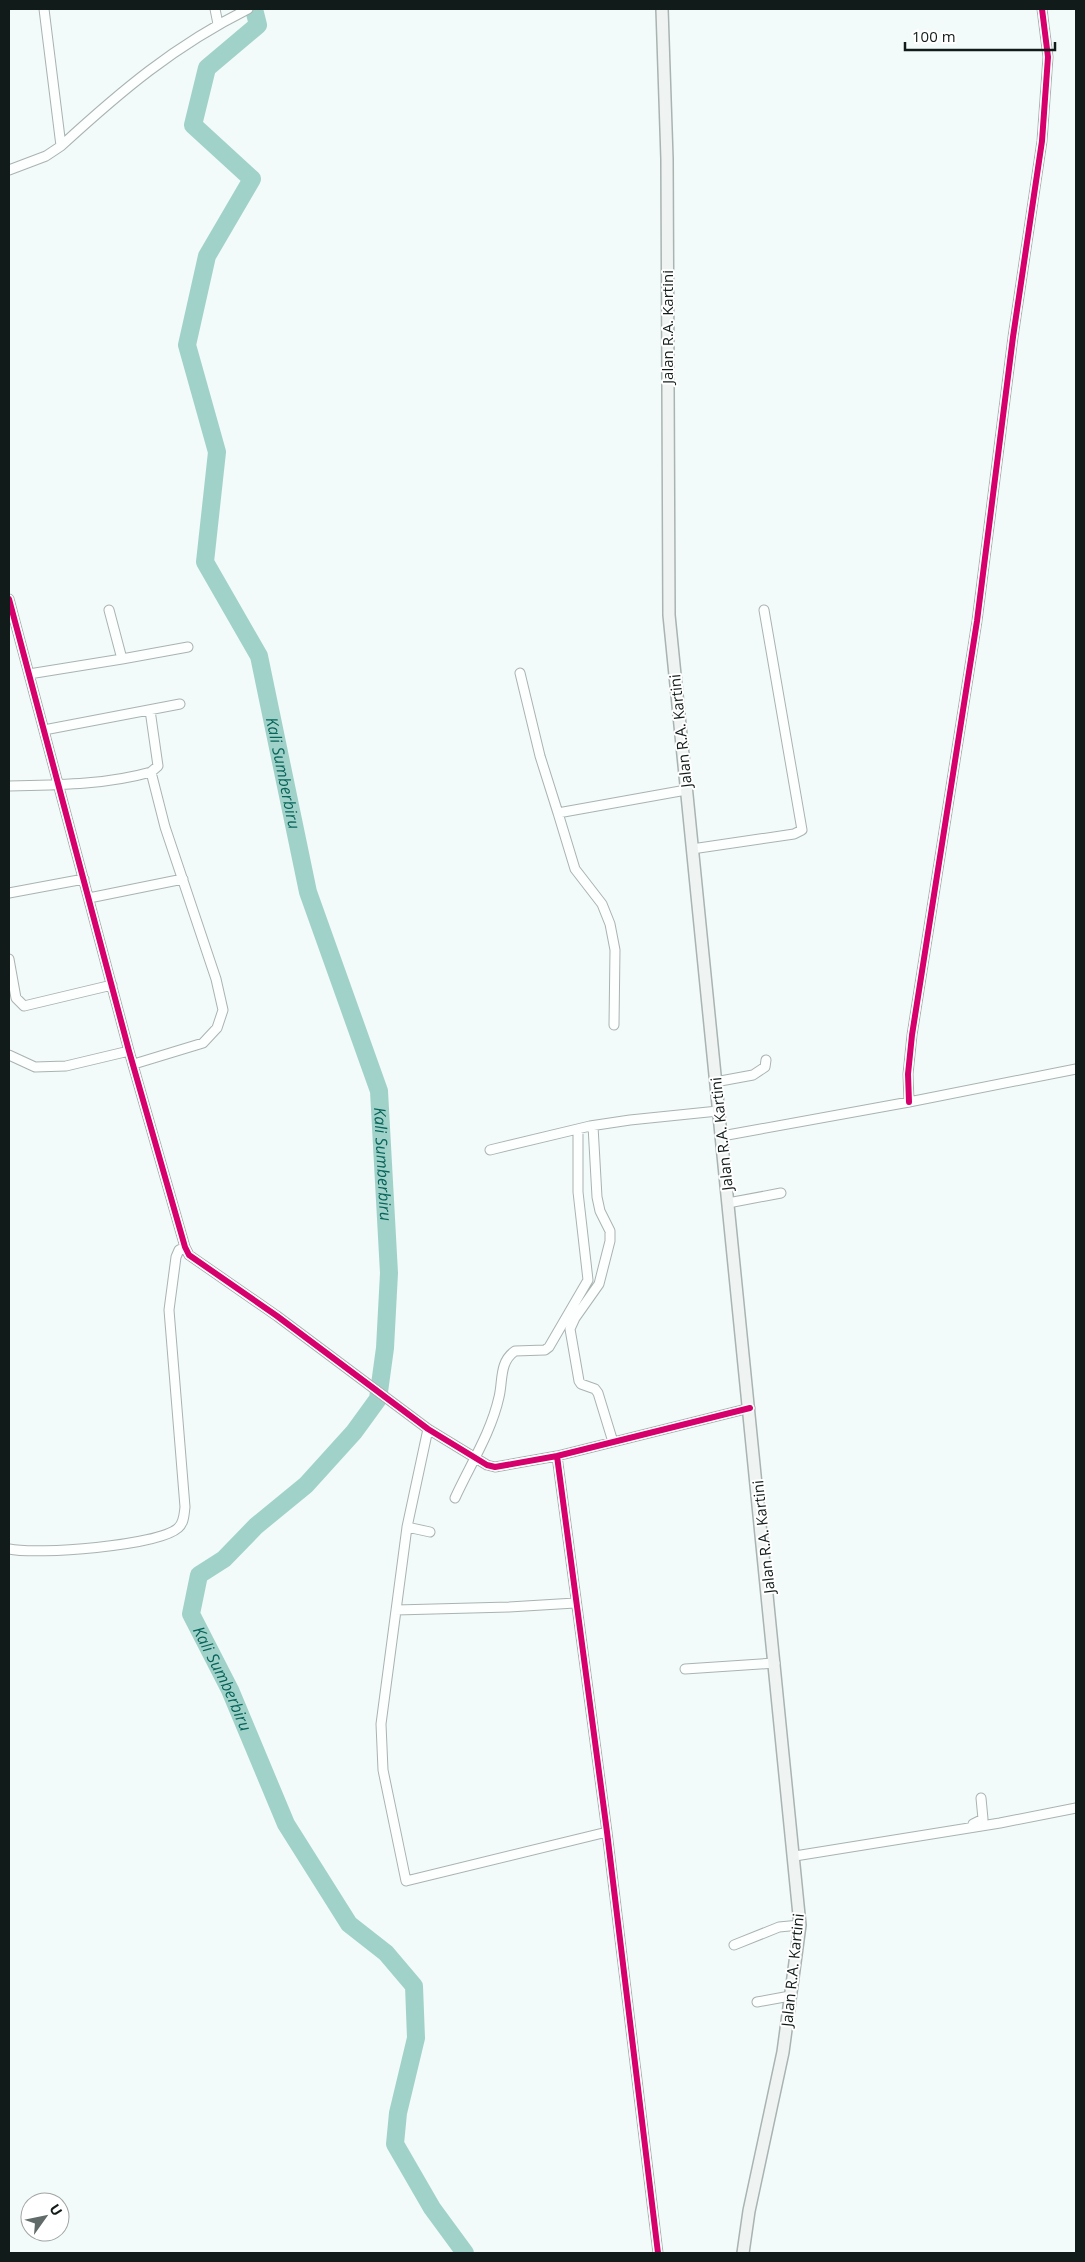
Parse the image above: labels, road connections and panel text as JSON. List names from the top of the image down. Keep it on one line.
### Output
{"streets":{"main road":["Jalan R.A. Kartini"]},"water":["Kali Sumberbiru"],"scale_bar":"100 m","north":"top right"}
